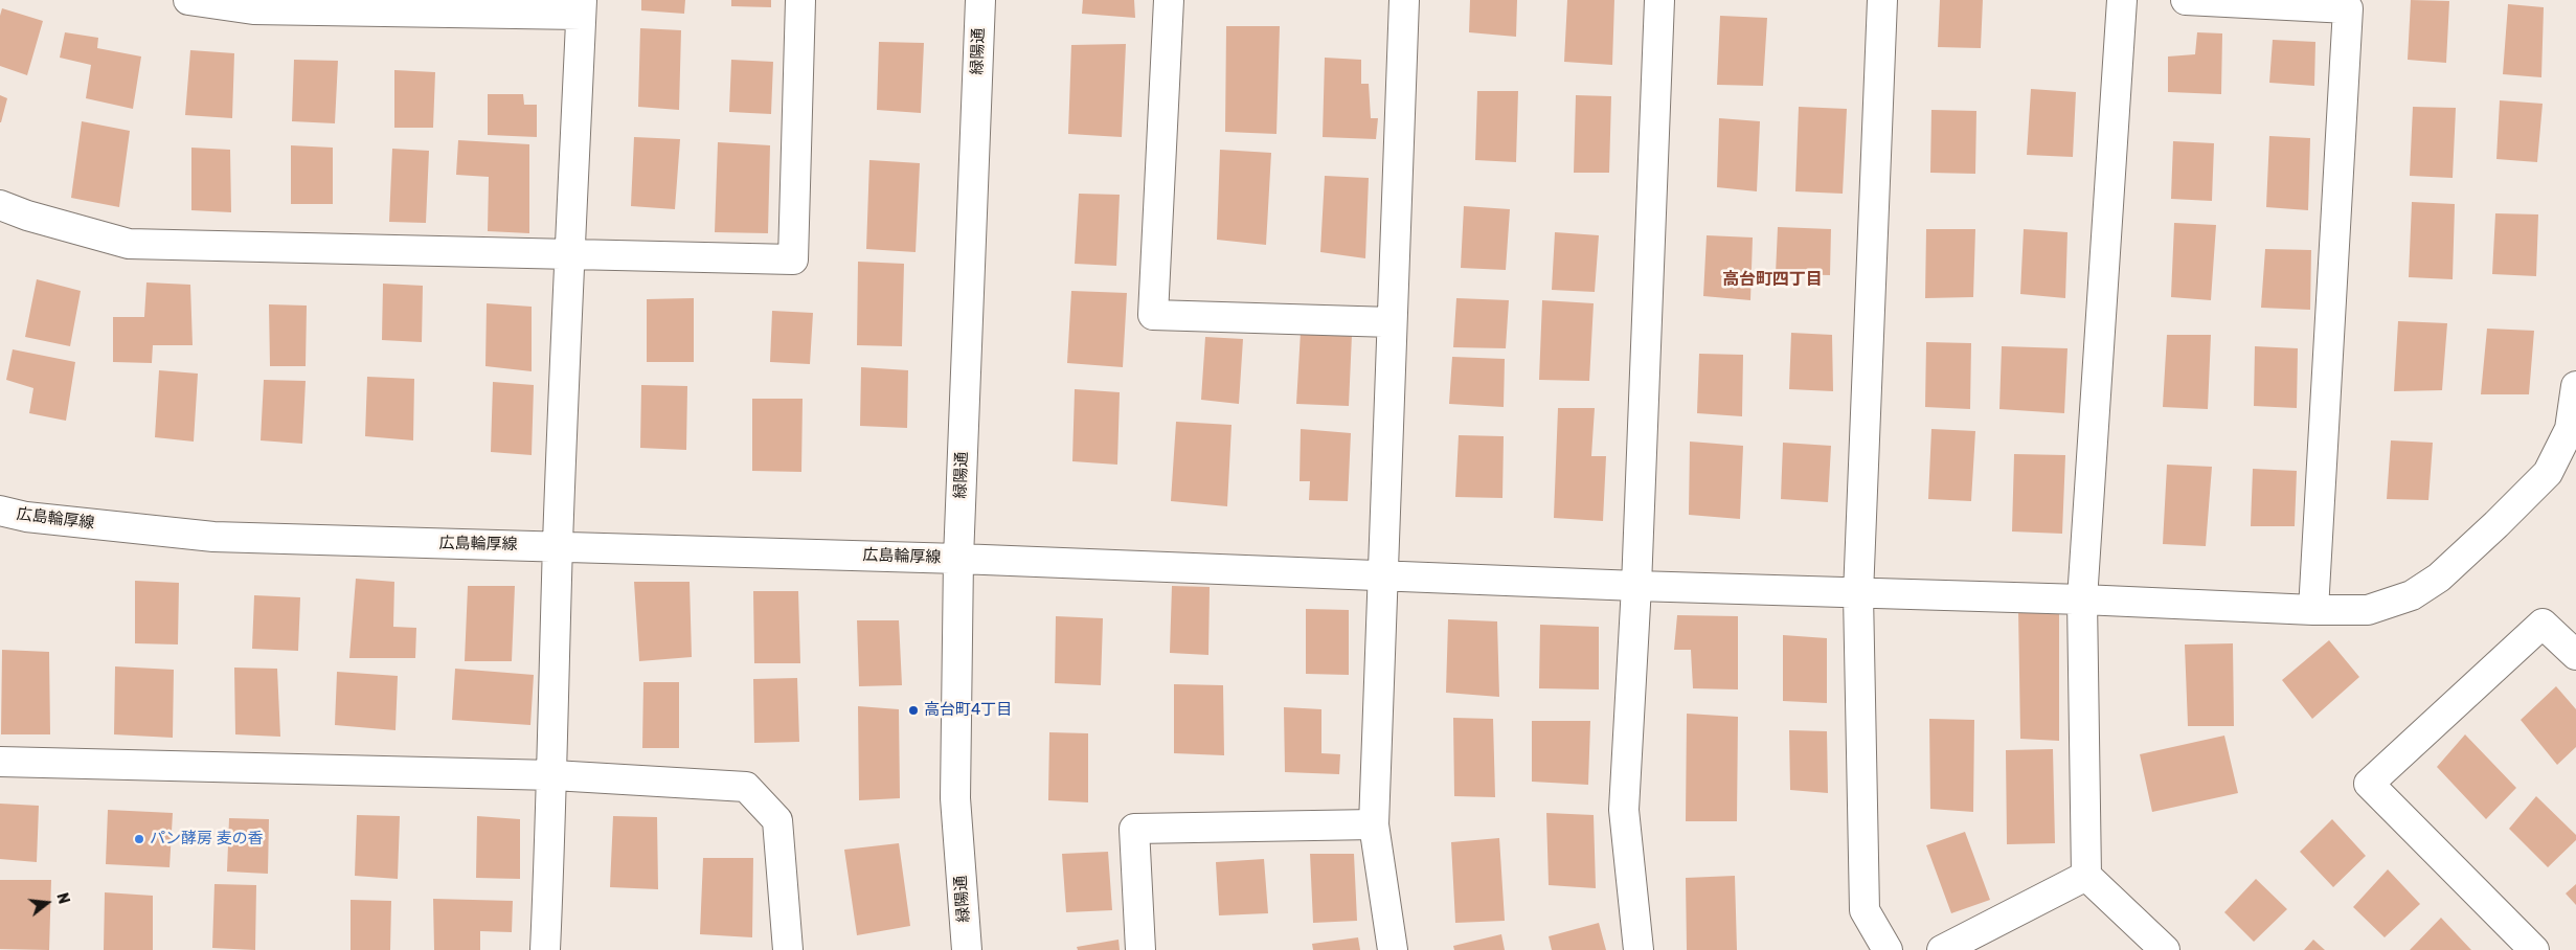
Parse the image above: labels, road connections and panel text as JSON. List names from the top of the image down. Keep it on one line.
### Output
{"streets":{"street":["緑陽通","広島輪厚線"]},"crossings":[["緑陽通","広島輪厚線"]],"districts":["高台町四丁目"],"places":["高台町4丁目","パン酵房 麦の香"],"north":"right"}
